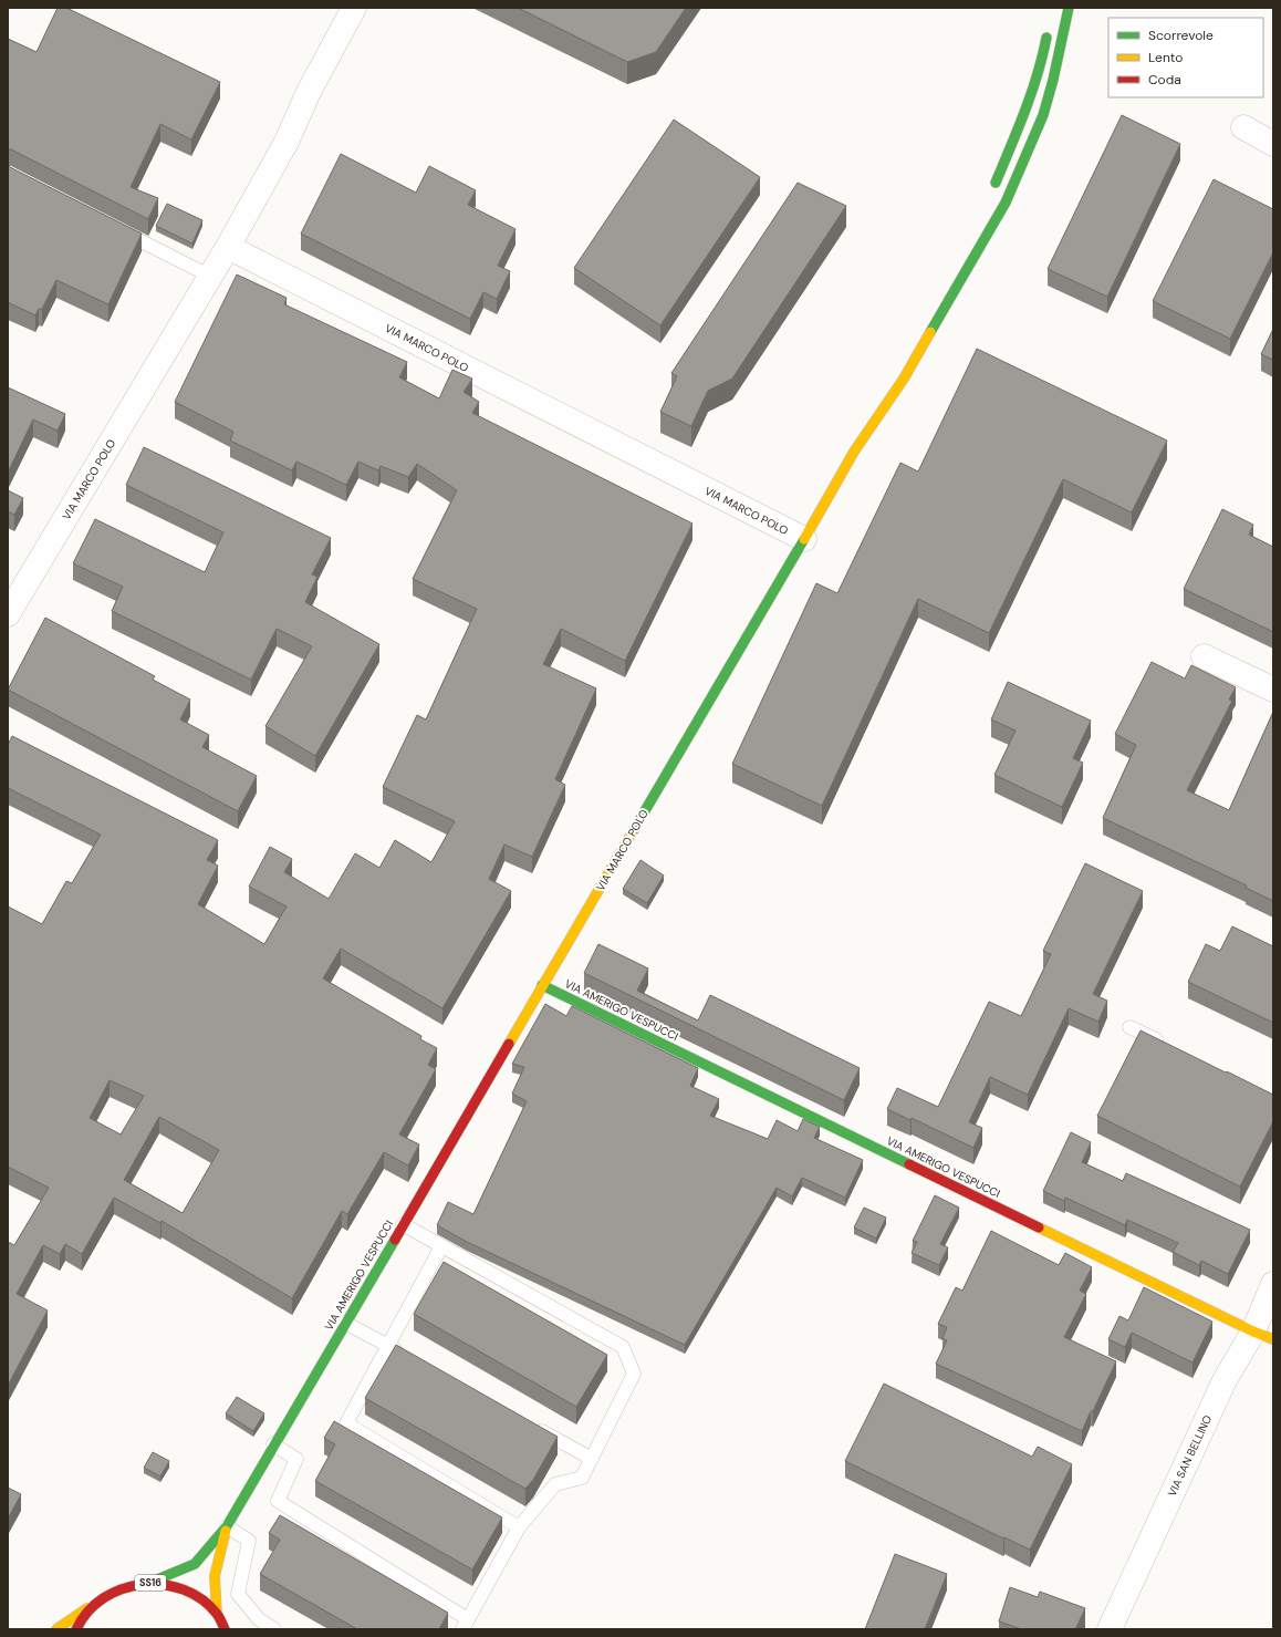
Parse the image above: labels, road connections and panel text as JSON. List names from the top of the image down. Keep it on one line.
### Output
{"streets":{"main road":["VIA MARCO POLO","VIA AMERIGO VESPUCCI","SS16"],"street":["VIA SAN BELLINO"]},"crossings":[["VIA MARCO POLO","VIA AMERIGO VESPUCCI"],["VIA AMERIGO VESPUCCI","VIA SAN BELLINO"],["VIA AMERIGO VESPUCCI","SS16"]],"legend":["Scorrevole","Lento","Coda"]}
